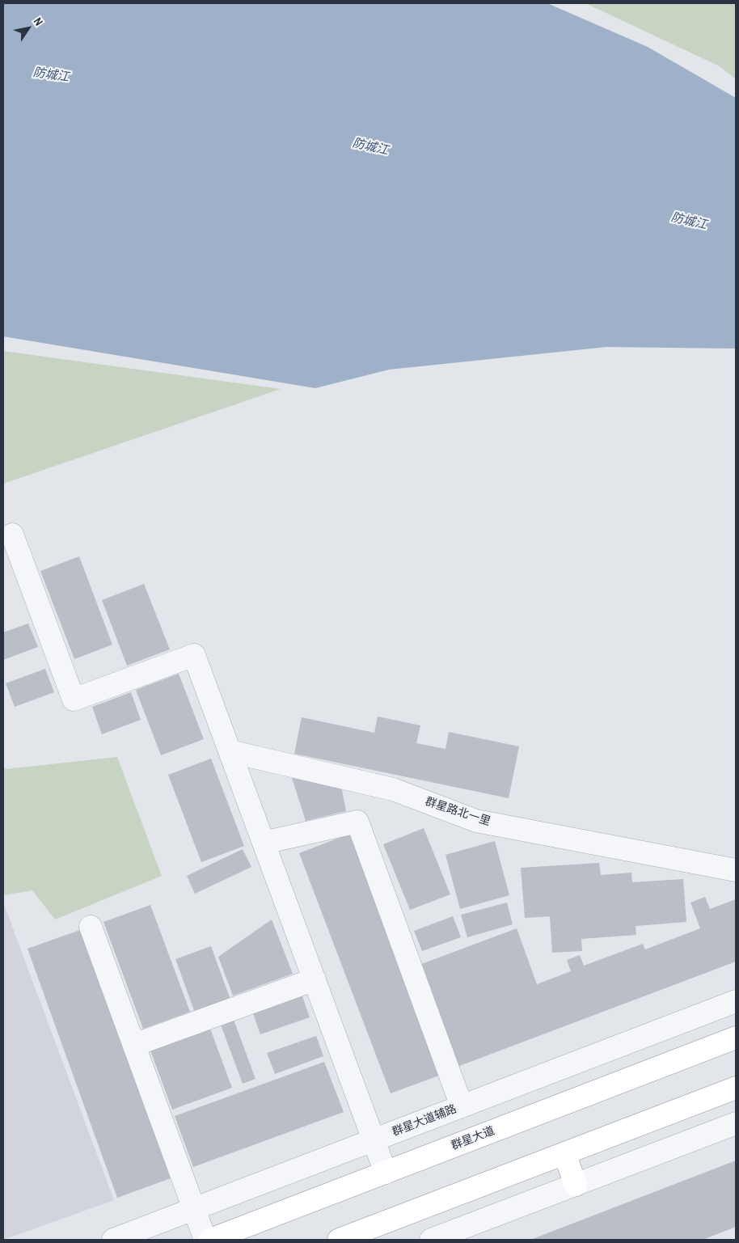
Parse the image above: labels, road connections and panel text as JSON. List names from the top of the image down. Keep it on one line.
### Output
{"streets":{"highway":["群星大道"],"street":["群星路北一里","群星大道辅路"]},"water":["防城江"],"north":"top right"}
